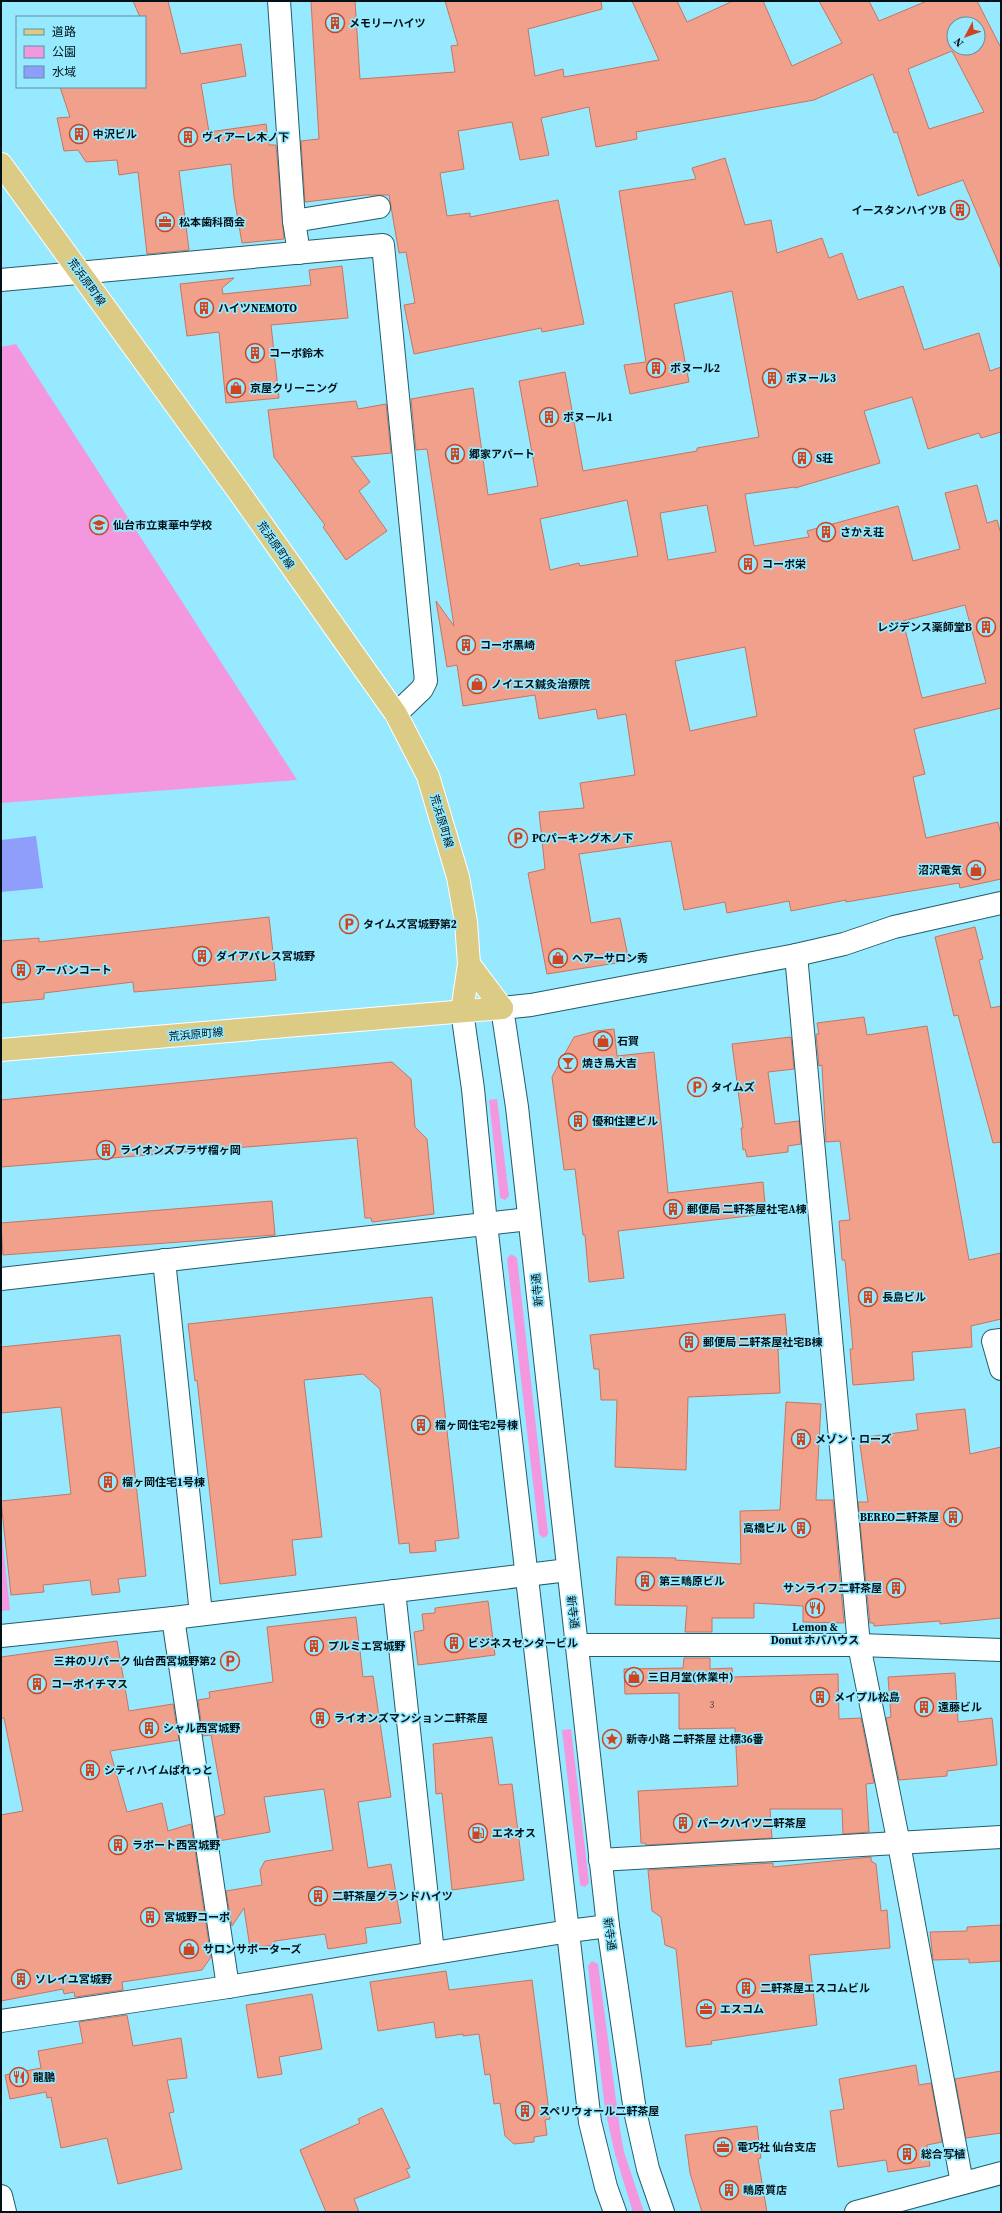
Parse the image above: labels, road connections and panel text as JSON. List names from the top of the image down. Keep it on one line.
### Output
{"streets":{"main road":["荒浜原町線"],"street":["新寺通"]},"crossings":[["荒浜原町線","新寺通"]],"places":{"building":["メモリーハイツ","中沢ビル","ヴィアーレ木ノ下","イースタンハイツB","ハイツNEMOTO","コーポ鈴木","ボヌール2","ボヌール3","ボヌール1","郷家アパート","S荘","さかえ荘","コーポ栄","レジデンス薬師堂B","コーポ黒崎","ダイアパレス宮城野","アーバンコート","優和住建ビル","ライオンズプラザ榴ヶ岡","郵便局 二軒茶屋社宅A棟","長島ビル","郵便局 二軒茶屋社宅B棟","榴ヶ岡住宅2号棟","メゾン・ローズ","榴ヶ岡住宅1号棟","BEREO二軒茶屋","高橋ビル","第三鴫原ビル","サンライフ二軒茶屋","ビジネスセンタービル","プルミエ宮城野","コーポイチマス","メイプル松島","遠藤ビル","ライオンズマンション二軒茶屋","シャル西宮城野","シティハイムぱれっと","パークハイツ二軒茶屋","ラポート西宮城野","二軒茶屋グランドハイツ","宮城野コーポ","ソレイユ宮城野","二軒茶屋エスコムビル","スペリウォール二軒茶屋","総合写植","鴫原質店"],"office":["松本歯科商会","エスコム","電巧社 仙台支店"],"shop":["京屋クリーニング","ノイエス鍼灸治療院","沼沢電気","ヘアーサロン秀","石賀","三日月堂(休業中)","サロンサポーターズ"],"school or university":["仙台市立東華中学校"],"parking":["PCパーキング木ノ下","タイムズ宮城野第2","タイムズ","三井のリパーク 仙台西宮城野第2"],"bar":["焼き鳥大吉"],"restaurant":["Lemon & Donut ホバハウス","龍鵬"],"place":["新寺小路 二軒茶屋 辻標36番"],"fuel station":["エネオス"]},"house_numbers":["3"],"legend":["道路","公園","水域"],"north":"bottom left"}
